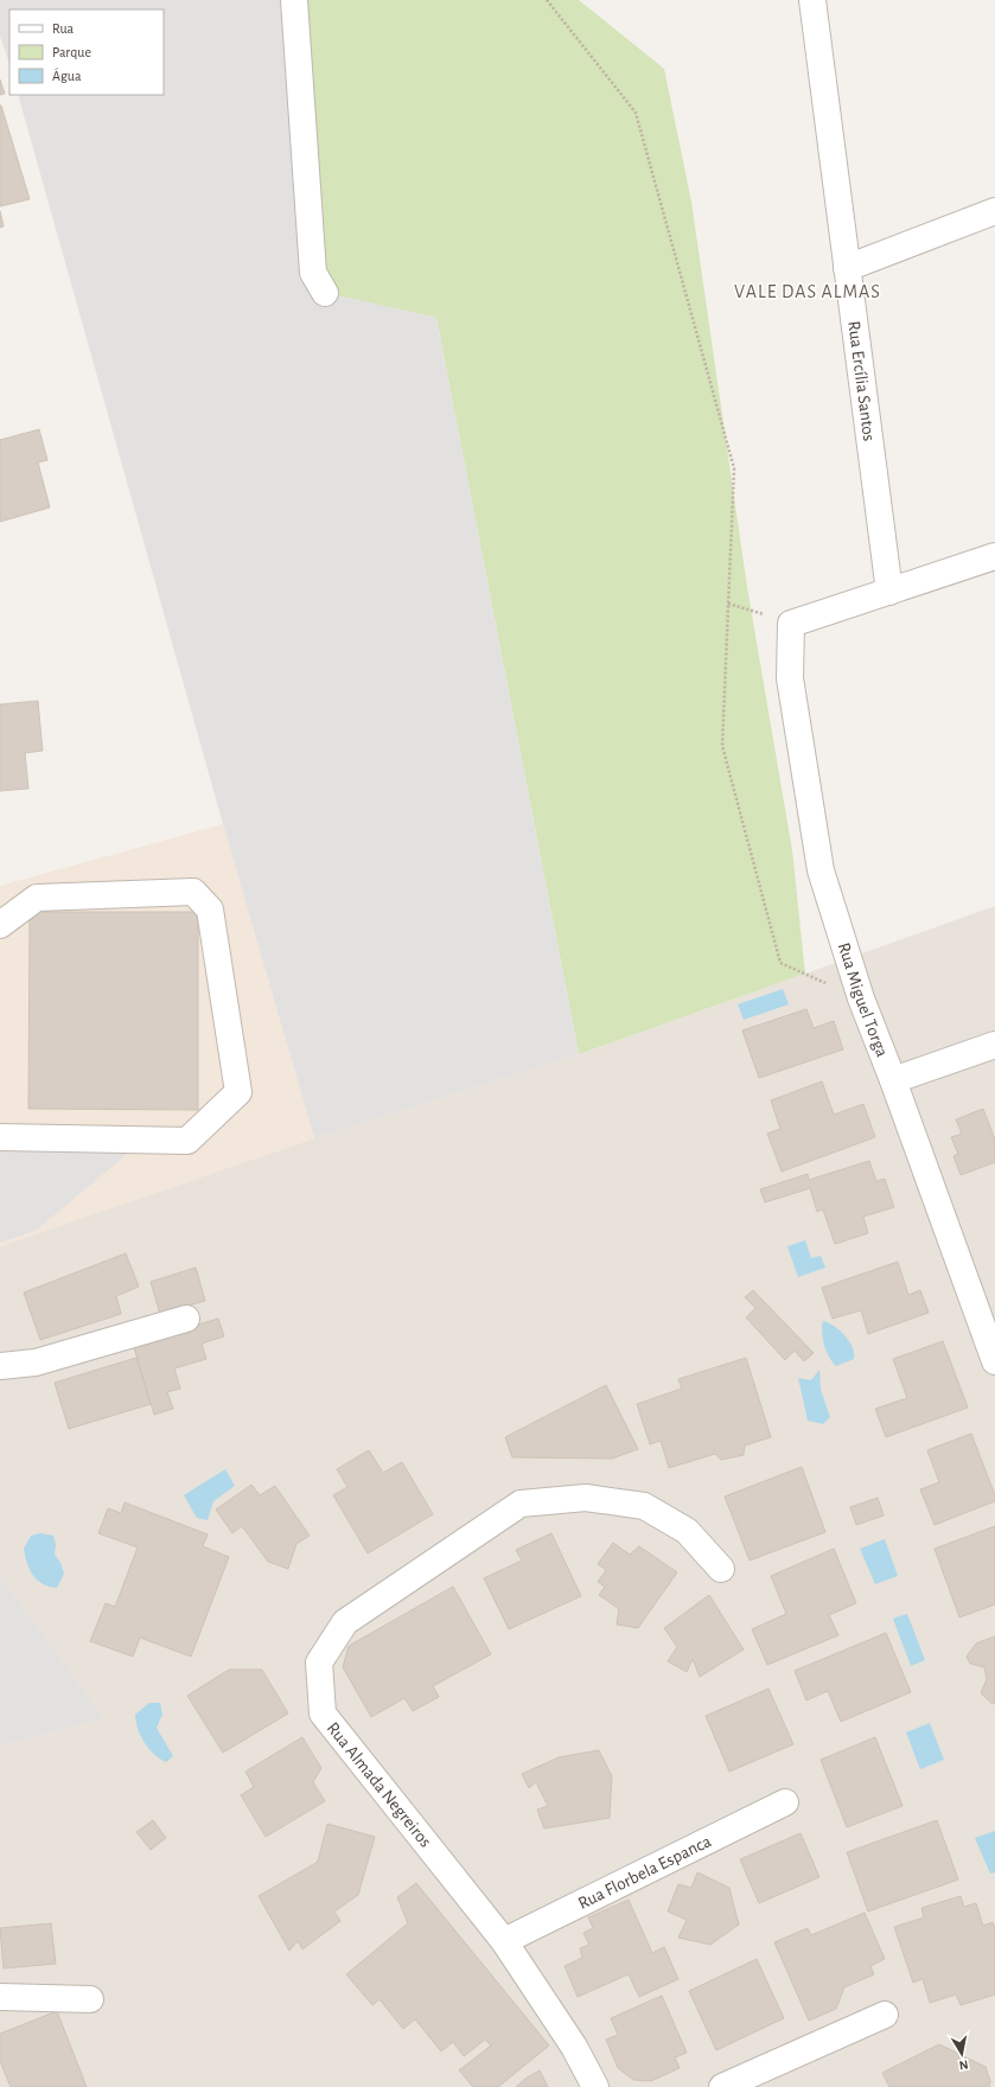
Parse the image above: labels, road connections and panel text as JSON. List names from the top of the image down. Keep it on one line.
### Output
{"streets":{"street":["Rua Ercília Santos","Rua Miguel Torga","Rua Almada Negreiros","Rua Florbela Espanca"]},"crossings":[["Rua Almada Negreiros","Rua Florbela Espanca"]],"districts":["VALE DAS ALMAS"],"legend":["Rua","Parque","Água"],"north":"bottom"}
